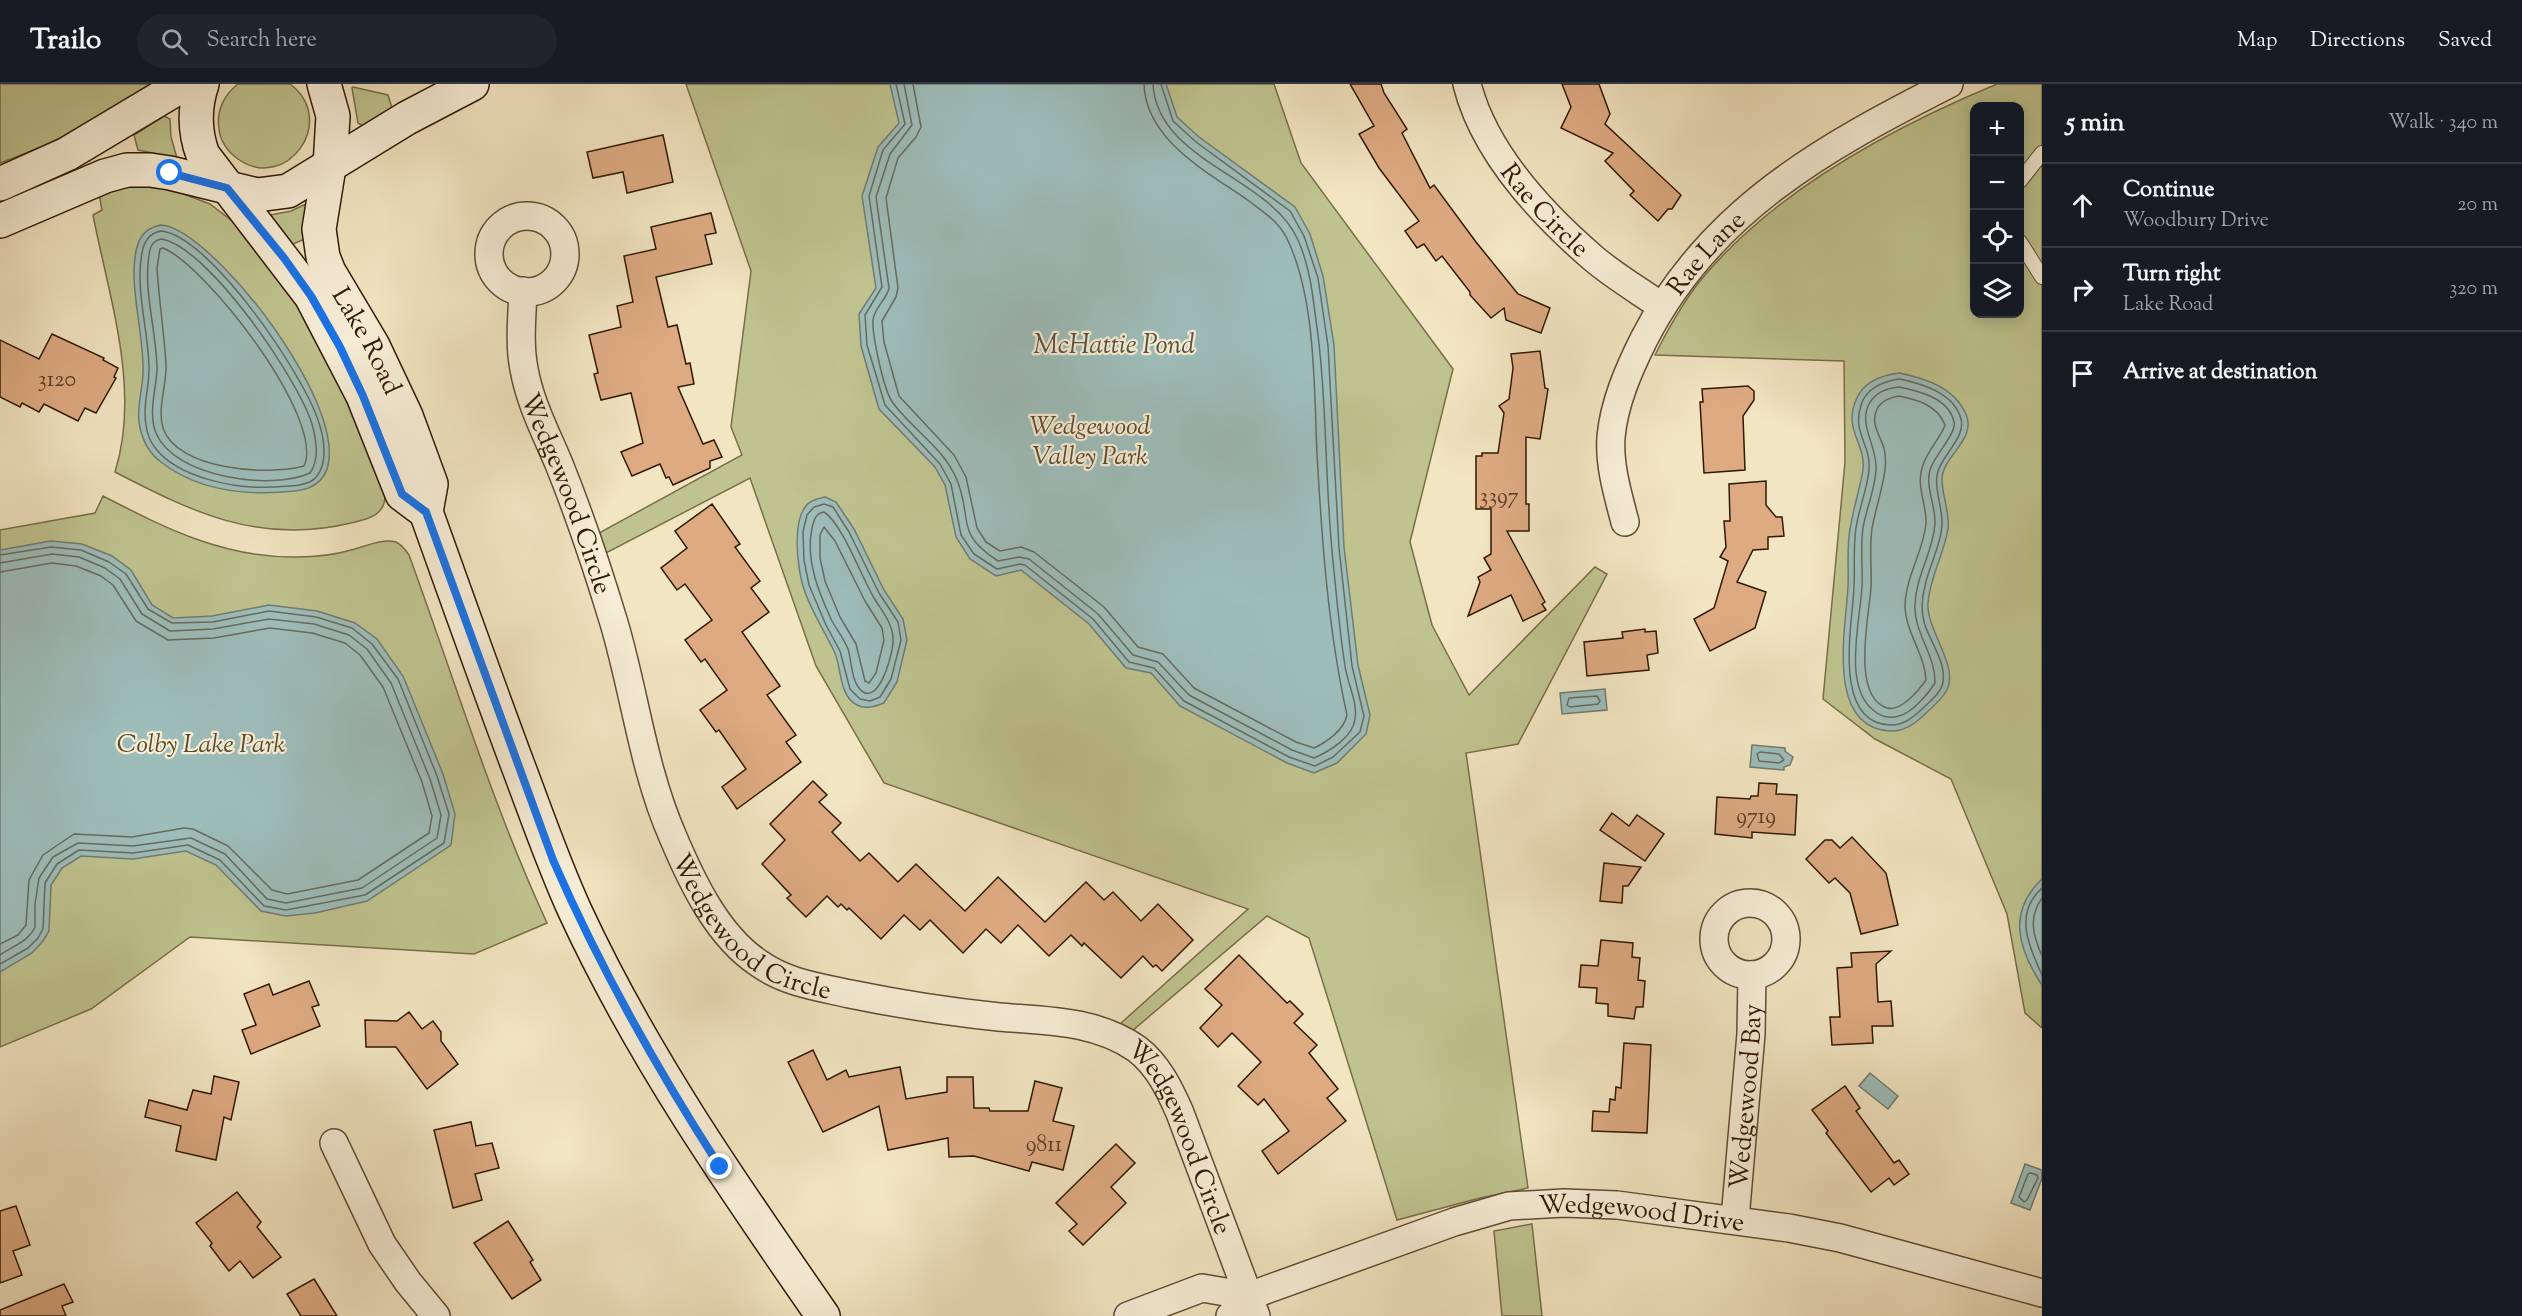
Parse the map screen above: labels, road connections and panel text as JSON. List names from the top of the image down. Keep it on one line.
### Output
{"streets":{"street":["Rae Circle","Rae Lane","Lake Road","Wedgewood Circle","Wedgewood Bay","Wedgewood Drive"]},"crossings":[["Rae Circle","Rae Lane"],["Wedgewood Circle","Wedgewood Drive"],["Wedgewood Bay","Wedgewood Drive"]],"water":["McHattie Pond"],"parks":["Wedgewood Valley Park","Colby Lake Park"],"house_numbers":["3120","3397","9719","9811"],"page":{"header":"Trailo","search":"Search here","nav":["Map","Directions","Saved"],"heading":["5 min","Walk · 340 m"],"map_buttons":["+","−"],"list":[["Continue","Woodbury Drive","20 m"],["Turn right","Lake Road","320 m"],"Arrive at destination"]}}
